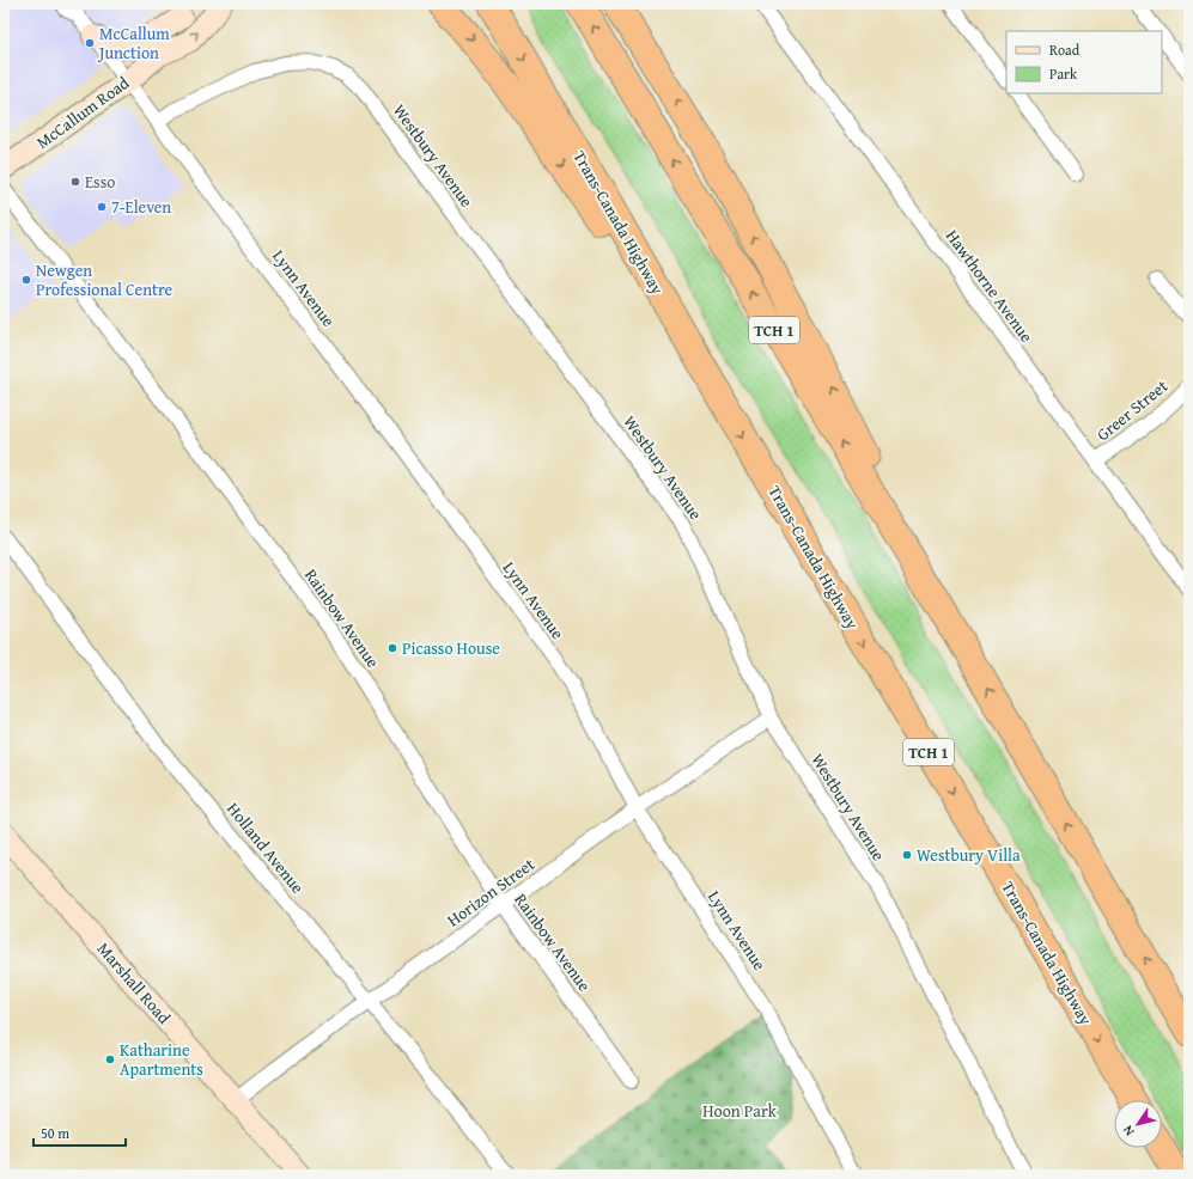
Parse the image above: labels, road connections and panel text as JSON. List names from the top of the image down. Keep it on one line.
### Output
{"streets":{"highway":["Trans-Canada Highway","TCH 1"],"main road":["McCallum Road","Marshall Road"],"street":["Westbury Avenue","Hawthorne Avenue","Lynn Avenue","Greer Street","Rainbow Avenue","Holland Avenue","Horizon Street"]},"crossings":[["McCallum Road","Lynn Avenue"],["Westbury Avenue","Lynn Avenue"],["Westbury Avenue","Horizon Street"],["Hawthorne Avenue","Greer Street"],["Lynn Avenue","Horizon Street"],["Rainbow Avenue","Horizon Street"],["Holland Avenue","Horizon Street"],["Horizon Street","Marshall Road"]],"parks":["Hoon Park"],"places":["McCallum Junction","Esso","7-Eleven","Newgen Professional Centre","Picasso House","Westbury Villa","Katharine Apartments"],"legend":["Road","Park"],"scale_bar":"50 m","north":"bottom left"}
